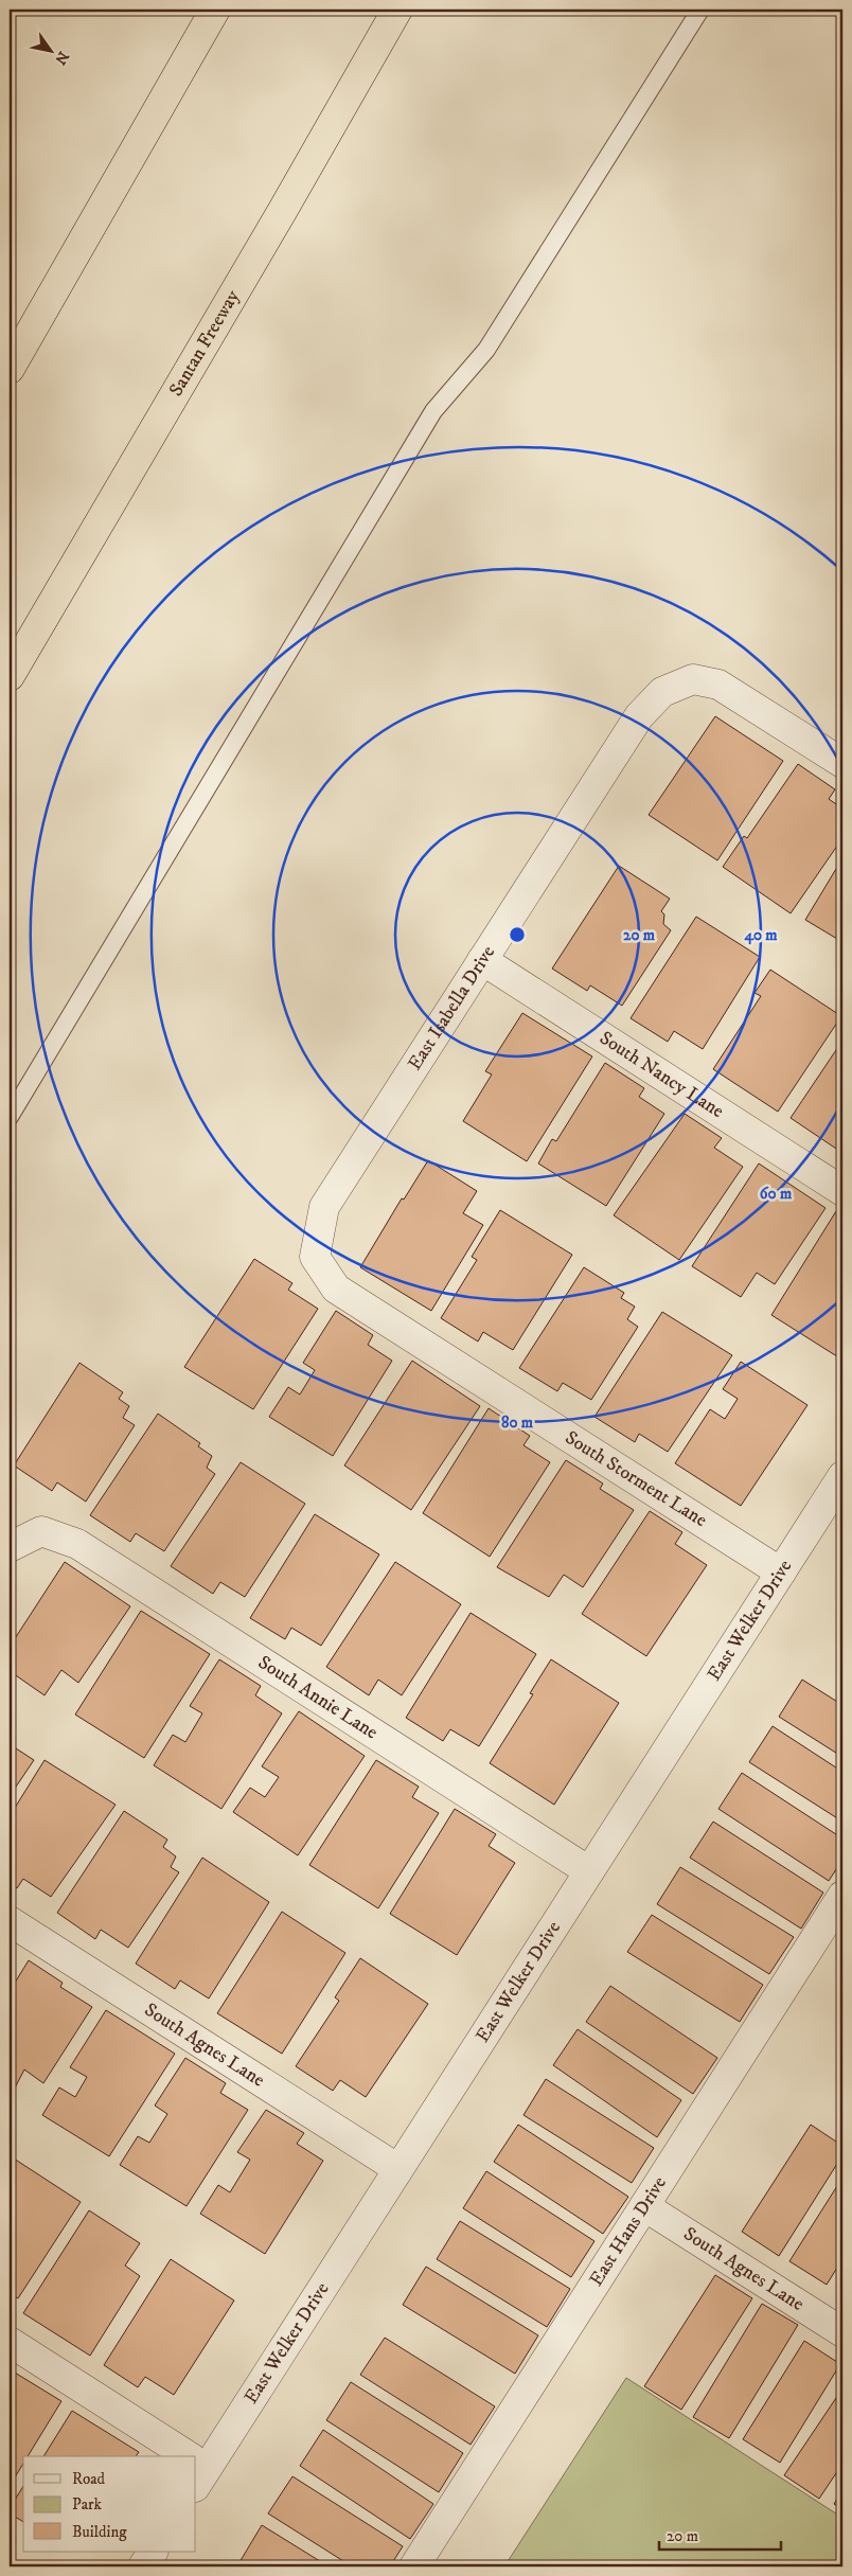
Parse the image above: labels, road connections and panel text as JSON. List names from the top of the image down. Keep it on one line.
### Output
{"streets":{"highway":["Santan Freeway"],"street":["East Isabella Drive","South Nancy Lane","South Storment Lane","East Welker Drive","South Annie Lane","South Agnes Lane","East Hans Drive"]},"crossings":[["East Isabella Drive","South Nancy Lane"],["East Isabella Drive","South Storment Lane"],["South Storment Lane","East Welker Drive"],["East Welker Drive","South Annie Lane"],["East Welker Drive","South Agnes Lane"],["South Agnes Lane","East Hans Drive"]],"legend":["Road","Park","Building"],"scale_bar":"20 m","north":"bottom right","rings":["20 m","40 m","60 m","80 m"]}
